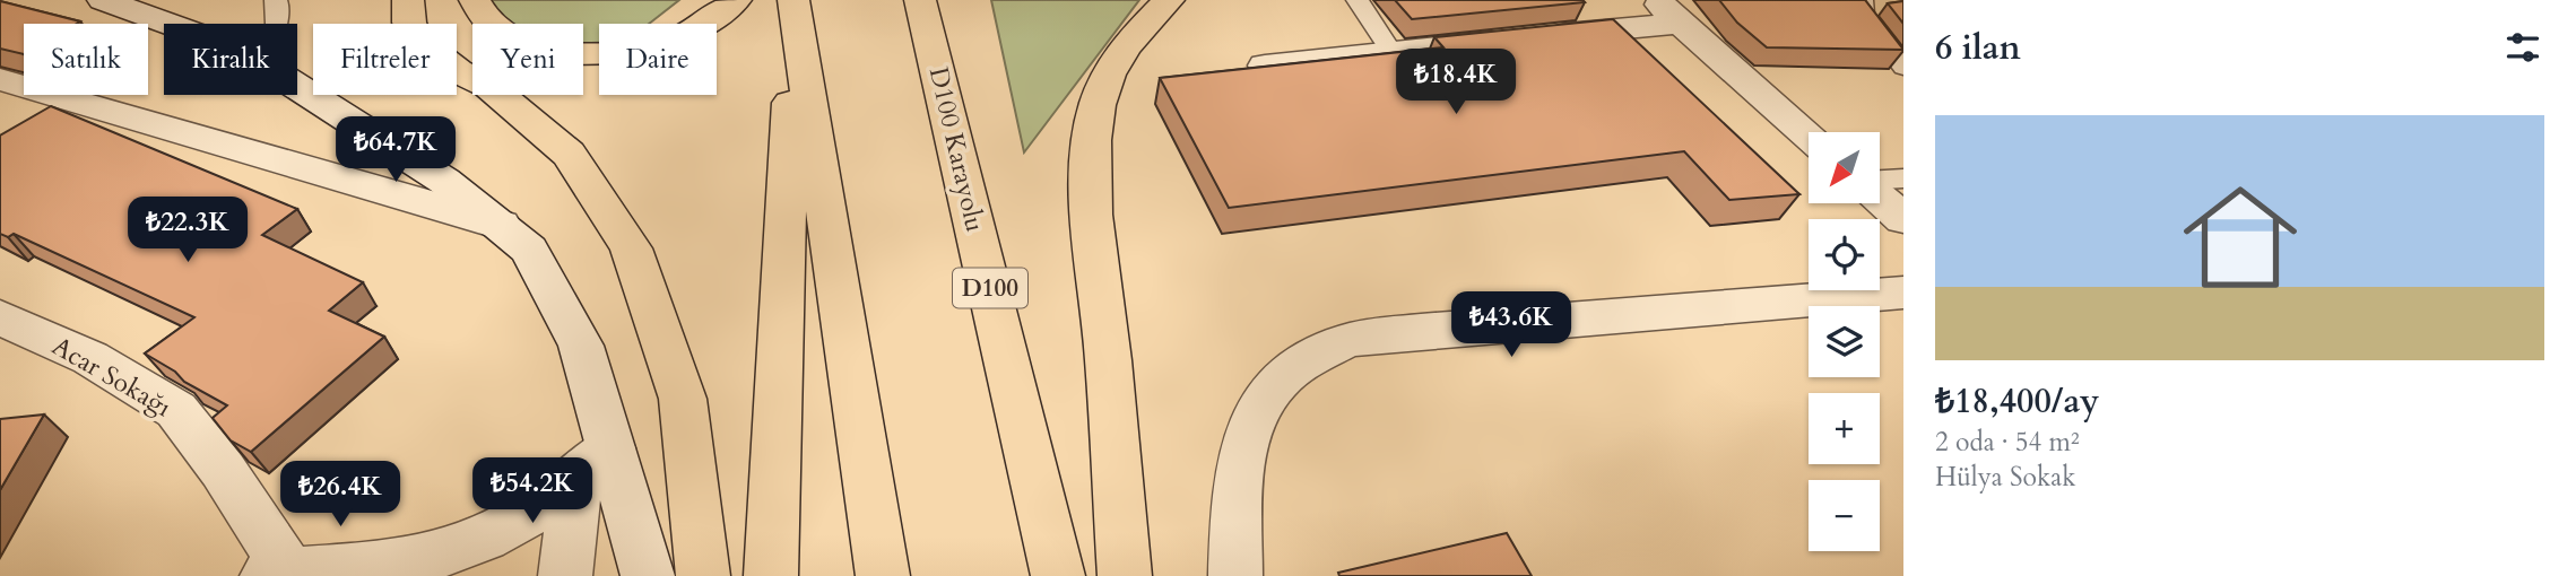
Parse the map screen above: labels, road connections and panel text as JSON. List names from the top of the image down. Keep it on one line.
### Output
{"streets":{"highway":["D100 Karayolu","D100"],"street":["Acar Sokağı"]},"north":"bottom left","page":{"heading":"6 ilan","chip":["Satılık","Kiralık","Filtreler","Yeni","Daire"],"price":["₺18.4K","₺64.7K","₺22.3K","₺43.6K","₺54.2K","₺26.4K"],"list":[{"name":"₺18,400/ay","note":"2 oda · 54 m² · Hülya Sokak"}],"map_buttons":["+","−"]}}
